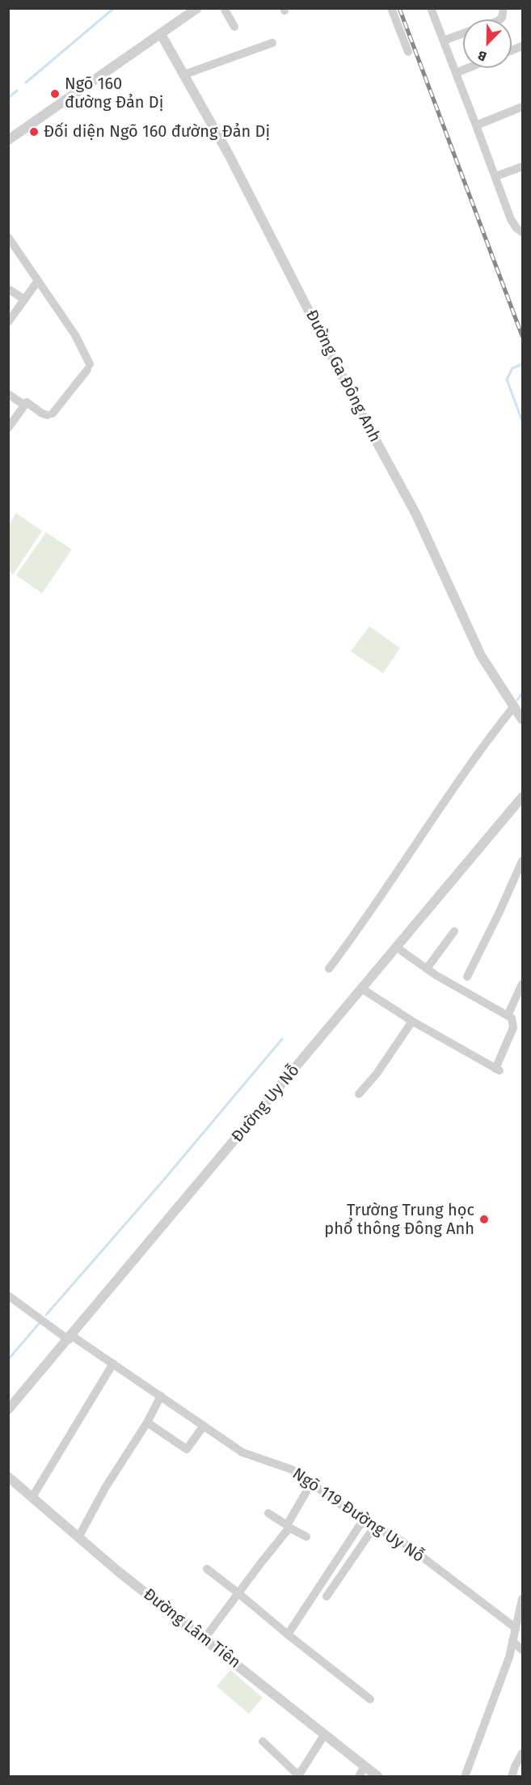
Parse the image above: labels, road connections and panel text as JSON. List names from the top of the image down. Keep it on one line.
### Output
{"streets":{"street":["Đường Ga Đông Anh","Đường Uy Nỗ","Ngõ 119 Đường Uy Nỗ","Đường Lâm Tiên"]},"crossings":[["Đường Uy Nỗ","Ngõ 119 Đường Uy Nỗ"]],"places":["Ngõ 160 đường Đản Dị","Đối diện Ngõ 160 đường Đản Dị","Trường Trung học phổ thông Đông Anh"],"north":"bottom left"}
